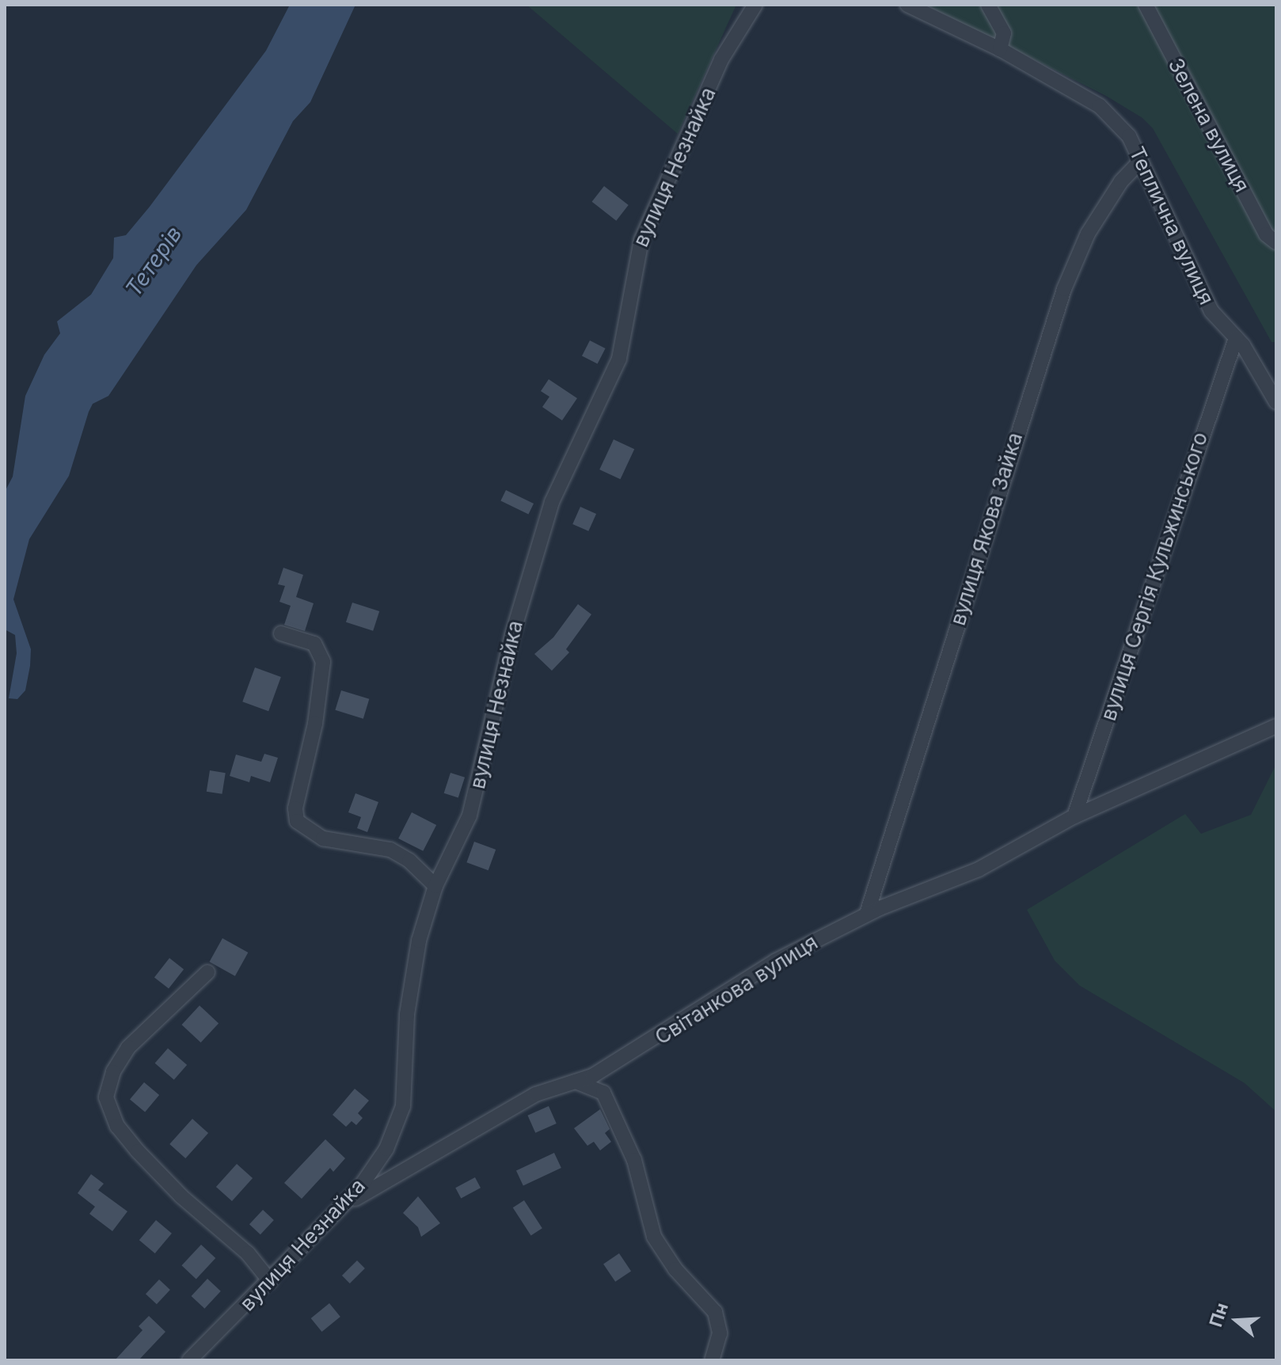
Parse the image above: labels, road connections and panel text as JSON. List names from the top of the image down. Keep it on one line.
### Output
{"streets":{"street":["Зелена вулиця","вулиця Незнайка","Теплична вулиця","вулиця Якова Зайка","вулиця Сергія Кульжинського","Світанкова вулиця"]},"crossings":[["вулиця Незнайка","Світанкова вулиця"],["Теплична вулиця","вулиця Якова Зайка"],["Теплична вулиця","вулиця Сергія Кульжинського"],["вулиця Якова Зайка","Світанкова вулиця"],["вулиця Сергія Кульжинського","Світанкова вулиця"]],"water":["Тетерів"],"north":"left"}
